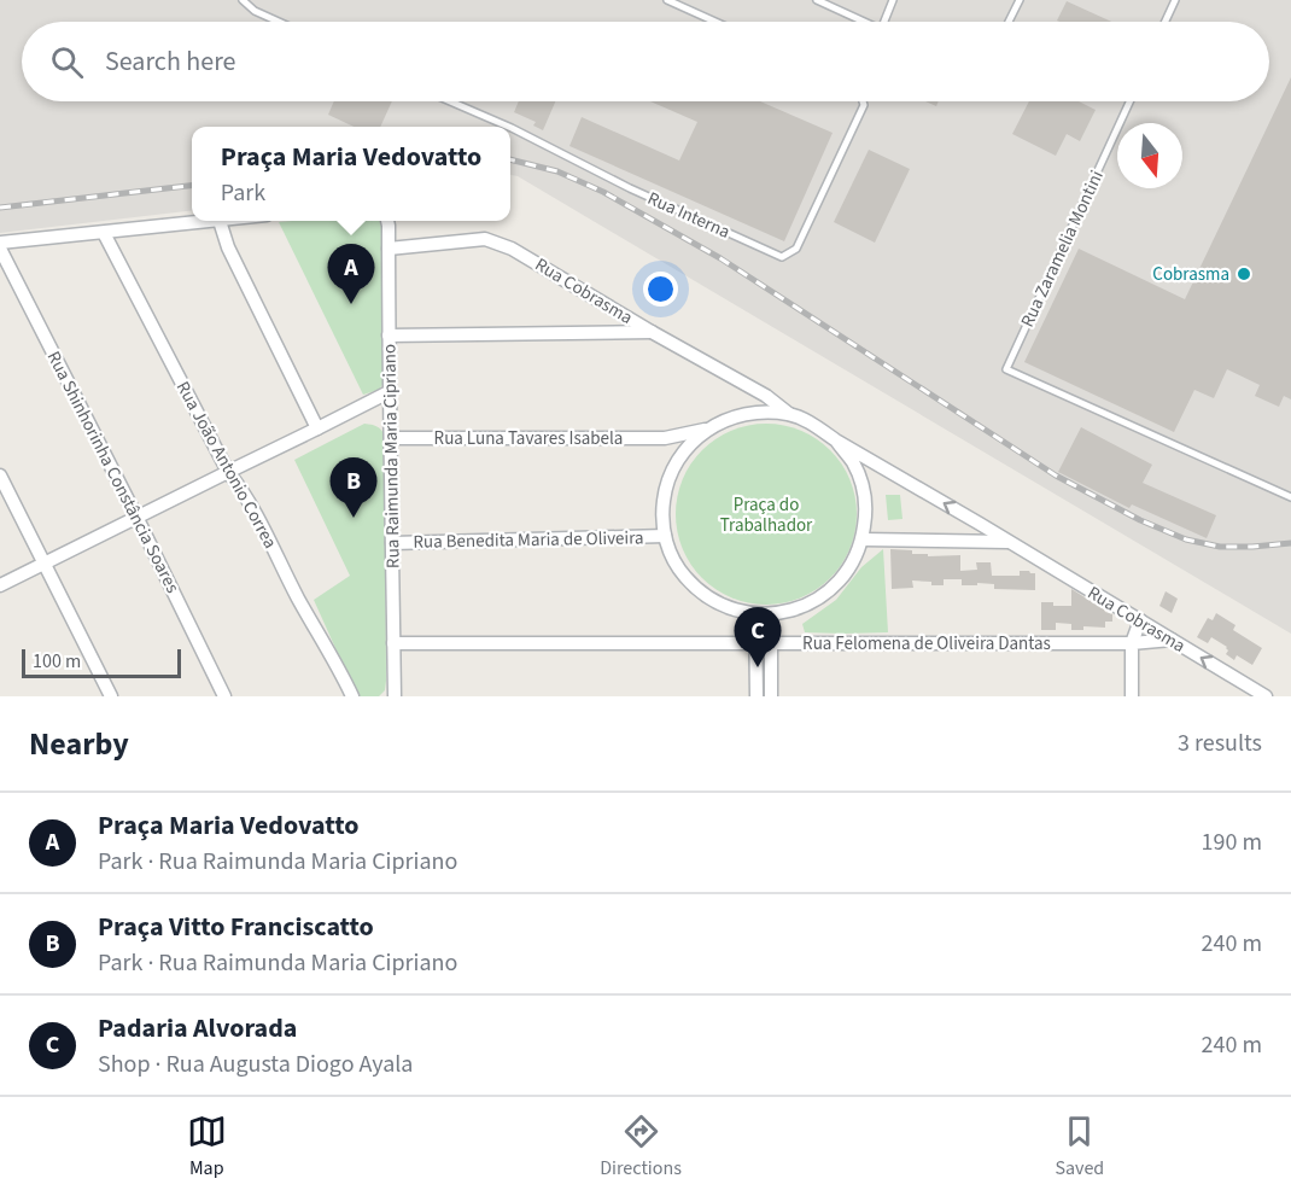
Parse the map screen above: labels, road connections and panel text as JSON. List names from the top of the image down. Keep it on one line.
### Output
{"streets":{"street":["Rua Cobrasma","Rua Luna Tavares Isabela","Rua Raimunda Maria Cipriano","Rua João Antonio Correa","Rua Shinhorinha Constância Soares","Rua Benedita Maria de Oliveira","Rua Felomena de Oliveira Dantas"],"lane":["Rua Interna","Rua Zaramelia Montini"]},"crossings":[["Rua Cobrasma","Rua Luna Tavares Isabela"],["Rua Cobrasma","Rua Raimunda Maria Cipriano"],["Rua Cobrasma","Rua Benedita Maria de Oliveira"],["Rua Cobrasma","Rua Felomena de Oliveira Dantas"],["Rua Luna Tavares Isabela","Rua Raimunda Maria Cipriano"],["Rua Luna Tavares Isabela","Rua Benedita Maria de Oliveira"],["Rua Raimunda Maria Cipriano","Rua Benedita Maria de Oliveira"],["Rua Raimunda Maria Cipriano","Rua Felomena de Oliveira Dantas"]],"parks":["Praça do Trabalhador"],"places":["Cobrasma"],"scale_bar":"100 m","north":"bottom","page":{"search":"Search here","popup":["Praça Maria Vedovatto","Park"],"pins":["A","B","C"],"scale":"100 m","heading":["Nearby","3 results"],"list":[{"mark":"A","name":"Praça Maria Vedovatto","note":"Park · Rua Raimunda Maria Cipriano","value":"190 m"},{"mark":"B","name":"Praça Vitto Franciscatto","note":"Park · Rua Raimunda Maria Cipriano","value":"240 m"},{"mark":"C","name":"Padaria Alvorada","note":"Shop · Rua Augusta Diogo Ayala","value":"240 m"}],"nav":["Map","Directions","Saved"]}}
